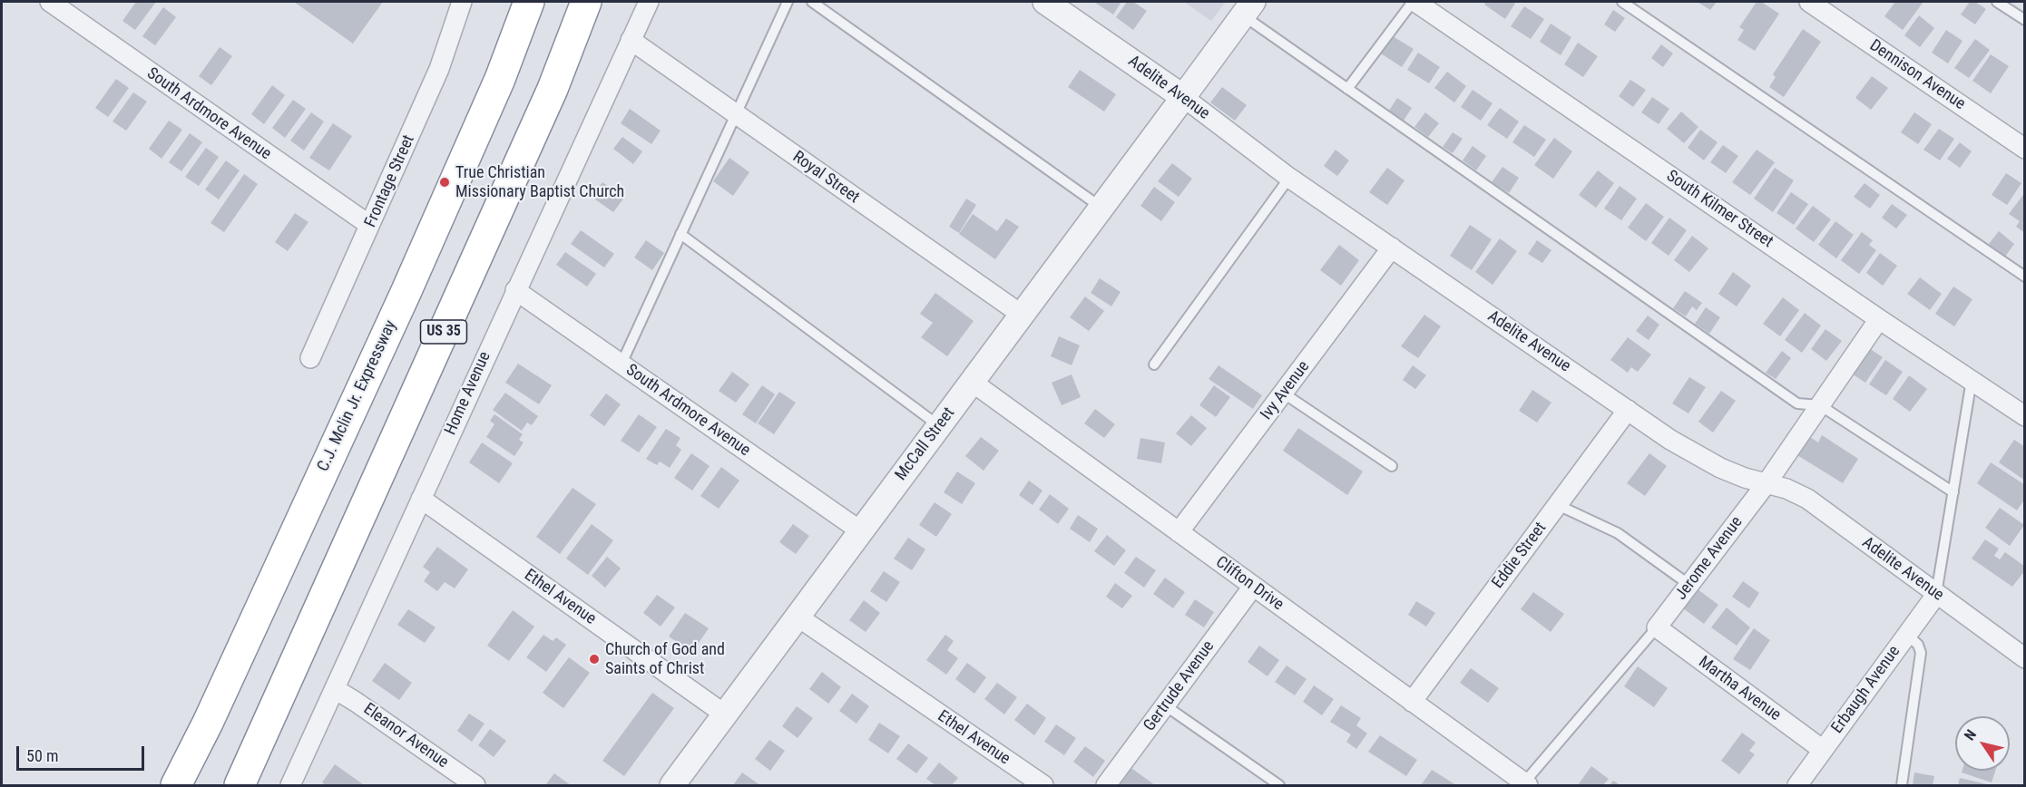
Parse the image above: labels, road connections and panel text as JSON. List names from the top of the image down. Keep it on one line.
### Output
{"streets":{"highway":["US 35","C.J. Mclin Jr. Expressway"],"street":["Dennison Avenue","Adelite Avenue","South Ardmore Avenue","Royal Street","Frontage Street","South Kilmer Street","Ivy Avenue","Home Avenue","McCall Street","Eddie Street","Jerome Avenue","Clifton Drive","Ethel Avenue","Gertrude Avenue","Martha Avenue","Erbaugh Avenue","Eleanor Avenue"]},"crossings":[["Adelite Avenue","Ivy Avenue"],["Adelite Avenue","McCall Street"],["Adelite Avenue","Eddie Street"],["Adelite Avenue","Jerome Avenue"],["Adelite Avenue","Erbaugh Avenue"],["South Ardmore Avenue","Frontage Street"],["South Ardmore Avenue","Home Avenue"],["South Ardmore Avenue","McCall Street"],["Royal Street","Home Avenue"],["Royal Street","McCall Street"],["South Kilmer Street","Jerome Avenue"],["Ivy Avenue","Clifton Drive"],["Home Avenue","Ethel Avenue"],["Home Avenue","Eleanor Avenue"],["McCall Street","Clifton Drive"],["McCall Street","Ethel Avenue"],["Eddie Street","Clifton Drive"],["Jerome Avenue","Clifton Drive"],["Jerome Avenue","Martha Avenue"],["Clifton Drive","Gertrude Avenue"],["Martha Avenue","Erbaugh Avenue"]],"places":["True Christian Missionary Baptist Church","Church of God and Saints of Christ"],"scale_bar":"50 m","north":"top left"}
